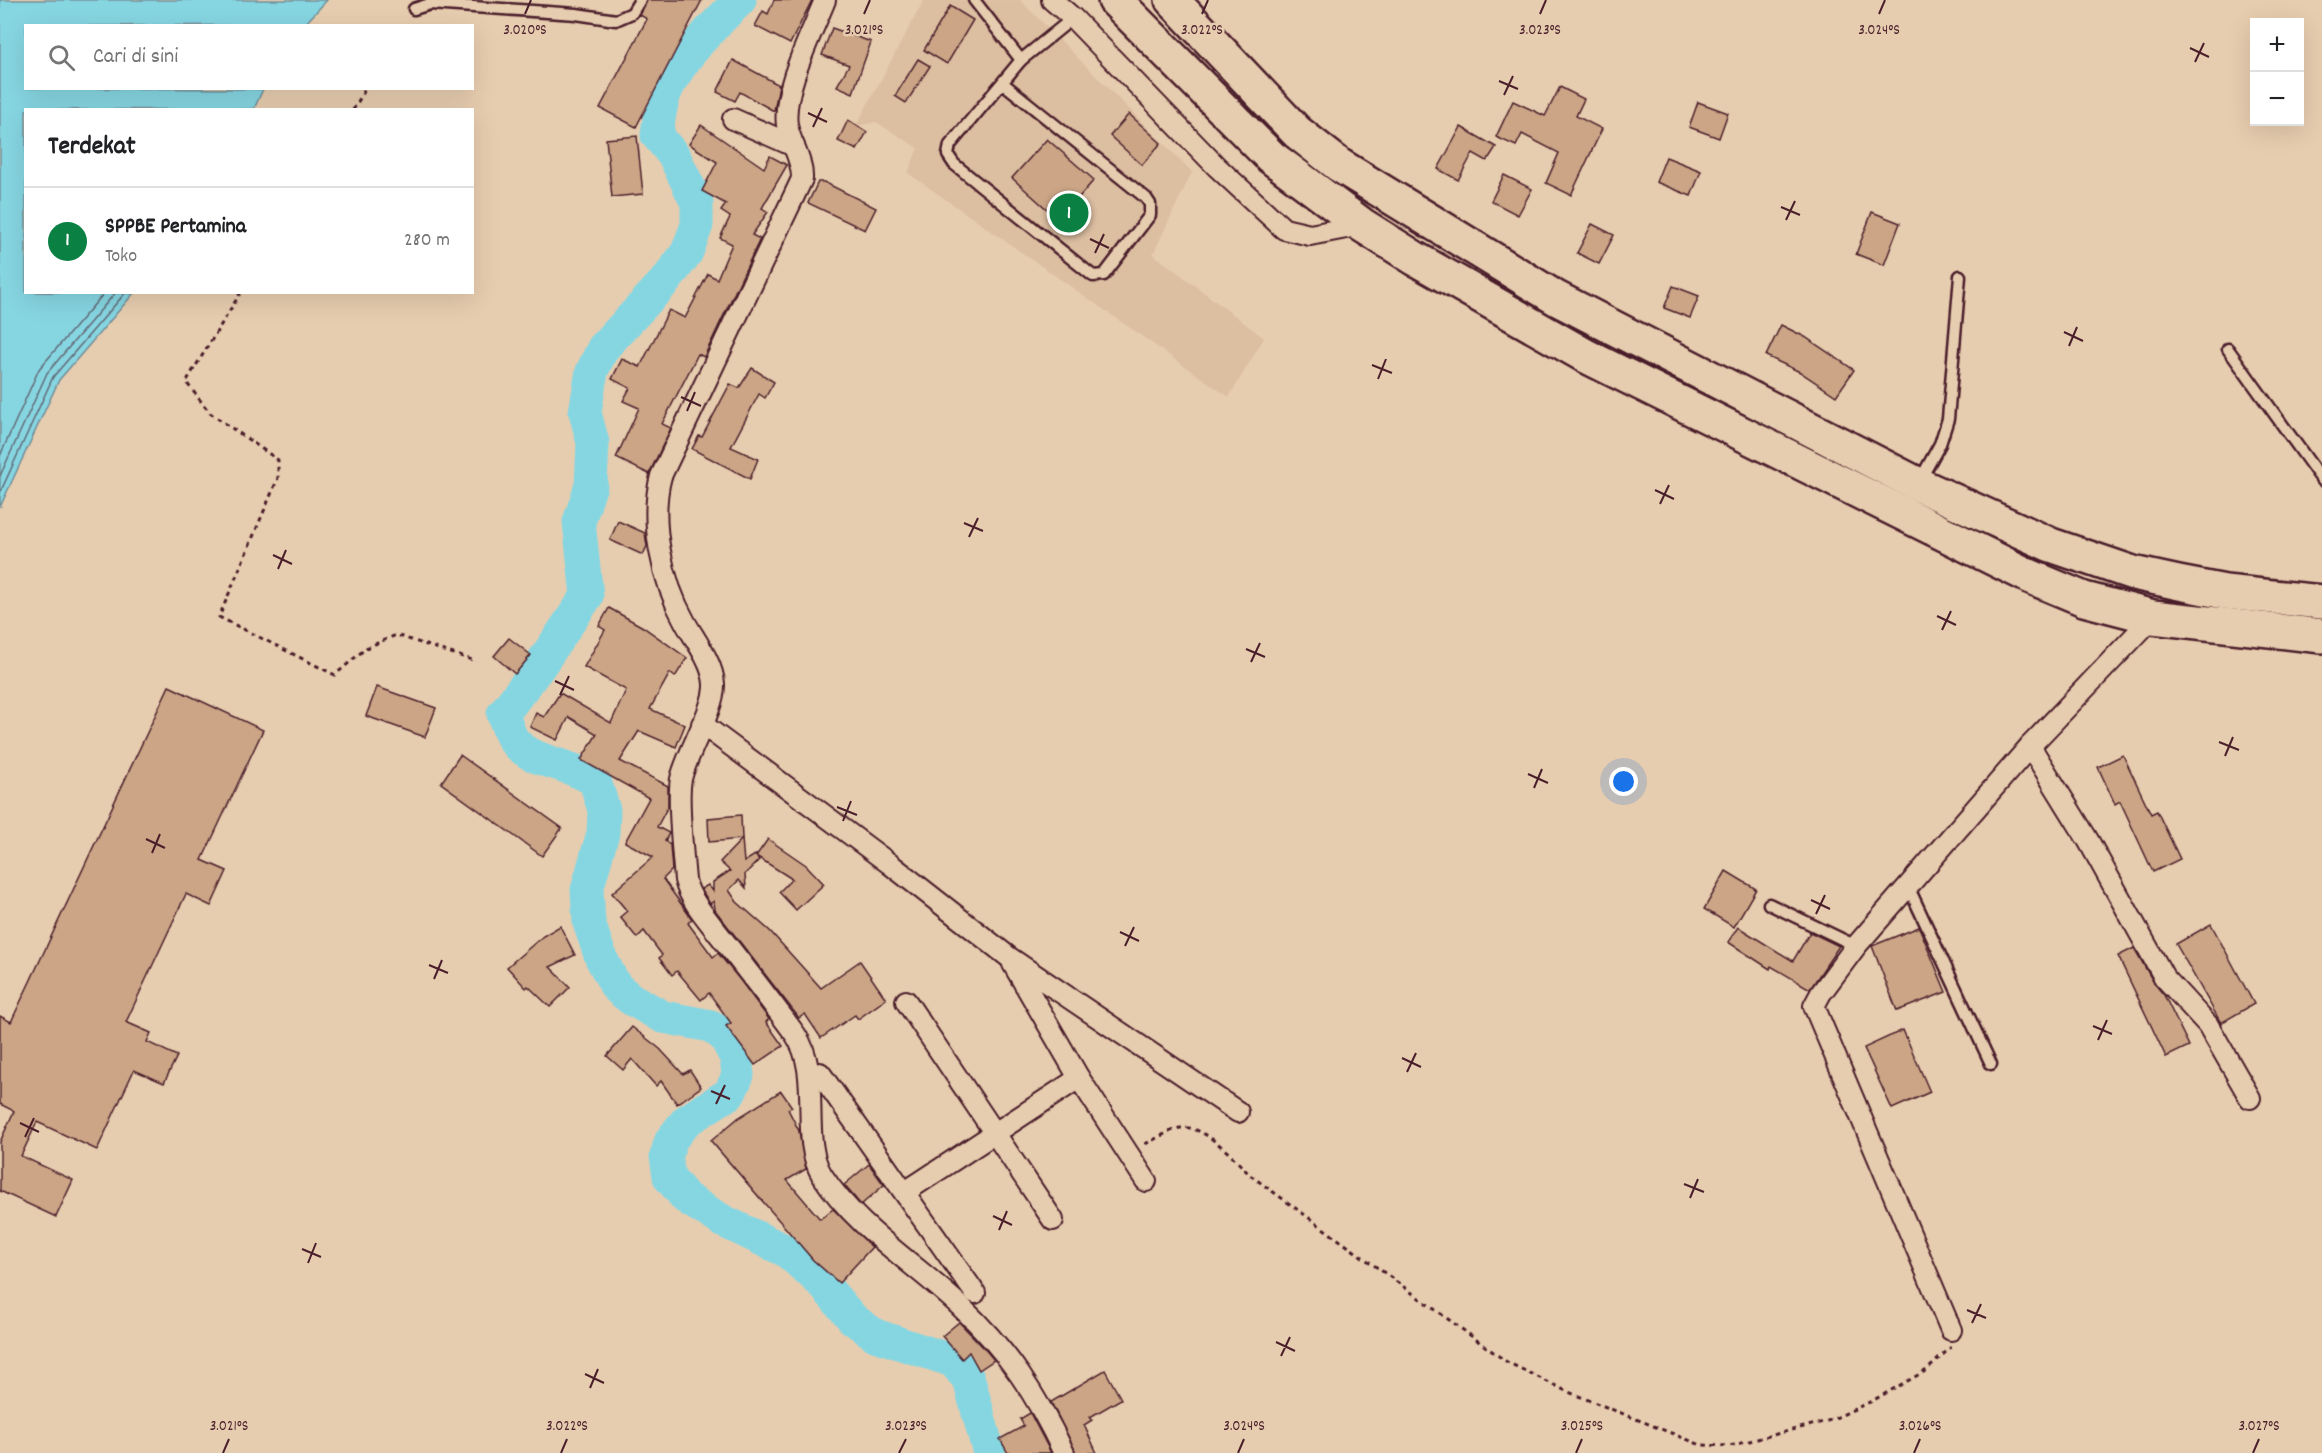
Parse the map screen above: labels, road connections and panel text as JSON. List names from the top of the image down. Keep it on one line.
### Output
{"page":{"map_buttons":["+","−"],"search":"Cari di sini","heading":"Terdekat","list":[{"mark":"1","name":"SPPBE Pertamina","note":"Toko","value":"280 m"}],"pins":"1"},"coordinates":["3.020°S","3.021°S","3.022°S","3.024°S","3.023°S","3.025°S","3.026°S","3.027°S"]}
